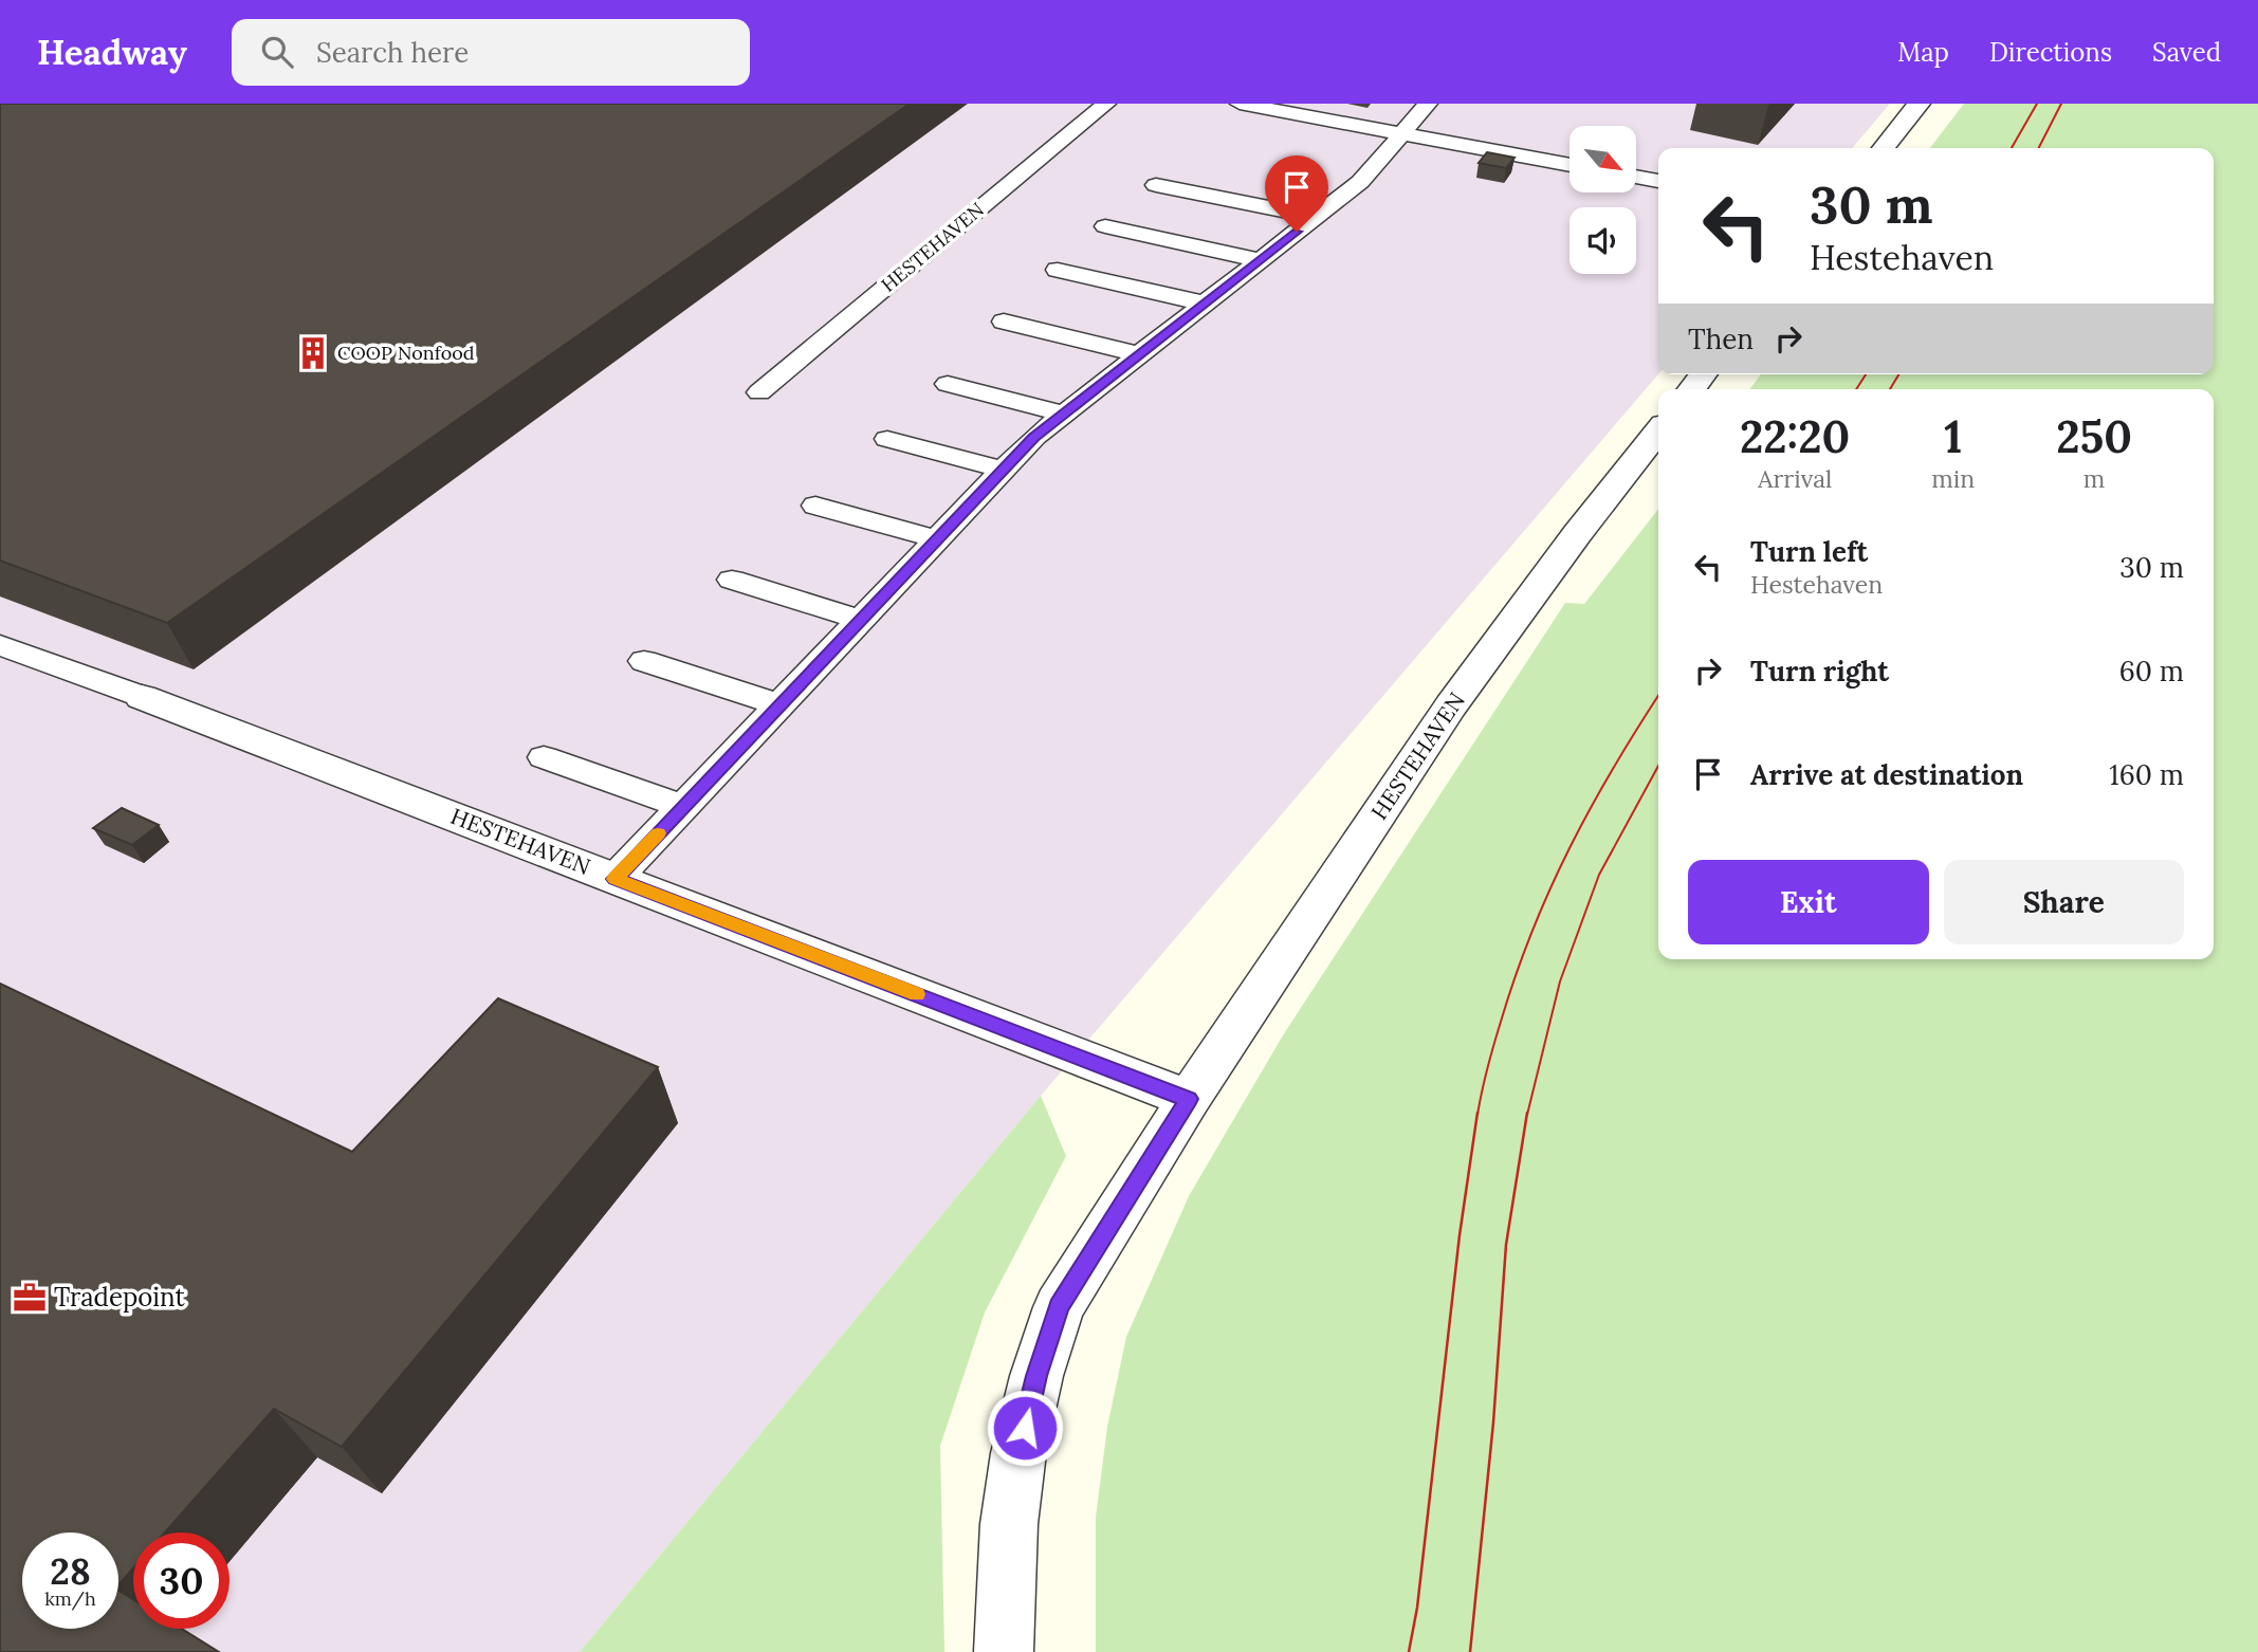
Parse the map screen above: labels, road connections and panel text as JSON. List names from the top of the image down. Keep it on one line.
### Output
{"streets":{"street":["HESTEHAVEN"]},"places":{"building":["COOP Nonfood"],"office":["Tradepoint"]},"north":"bottom right","page":{"header":"Headway","search":"Search here","nav":["Map","Directions","Saved"],"turn":["30 m","Hestehaven"],"then":"Then","eta":["22:20","Arrival","1","min","250","m"],"list":[{"name":"Turn left","note":"Hestehaven","value":"30 m"},{"name":"Turn right","value":"60 m"},{"name":"Arrive at destination","value":"160 m"}],"buttons":["Exit","Share"],"speed":"28 km/h","limit":"30"}}
